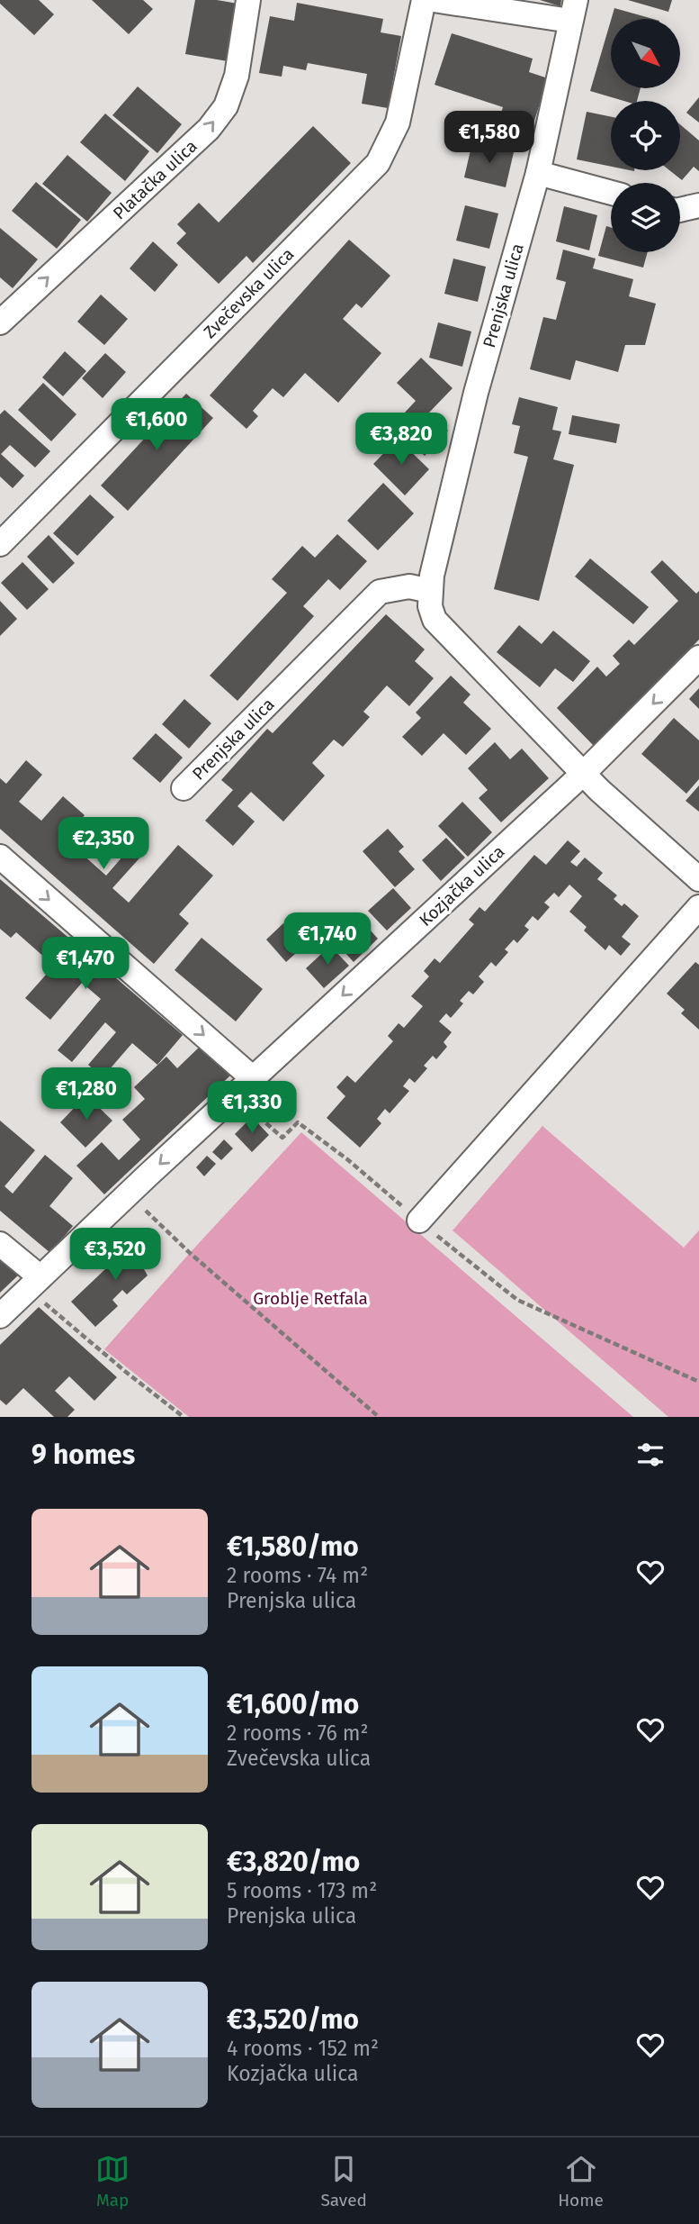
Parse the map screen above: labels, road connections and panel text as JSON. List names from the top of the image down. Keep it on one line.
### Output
{"streets":{"street":["Platačka ulica","Zvečevska ulica","Prenjska ulica","Kozjačka ulica"]},"crossings":[["Prenjska ulica","Kozjačka ulica"]],"one_way":["Platačka ulica"],"parks":["Groblje Retfala"],"north":"bottom right","page":{"price":["€1,580","€1,600","€3,820","€2,350","€1,740","€1,470","€1,280","€1,330","€3,520"],"heading":"9 homes","list":[{"name":"€1,580/mo","note":"2 rooms · 74 m² · Prenjska ulica"},{"name":"€1,600/mo","note":"2 rooms · 76 m² · Zvečevska ulica"},{"name":"€3,820/mo","note":"5 rooms · 173 m² · Prenjska ulica"},{"name":"€3,520/mo","note":"4 rooms · 152 m² · Kozjačka ulica"}],"tabs":["Map","Saved","Home"]}}
